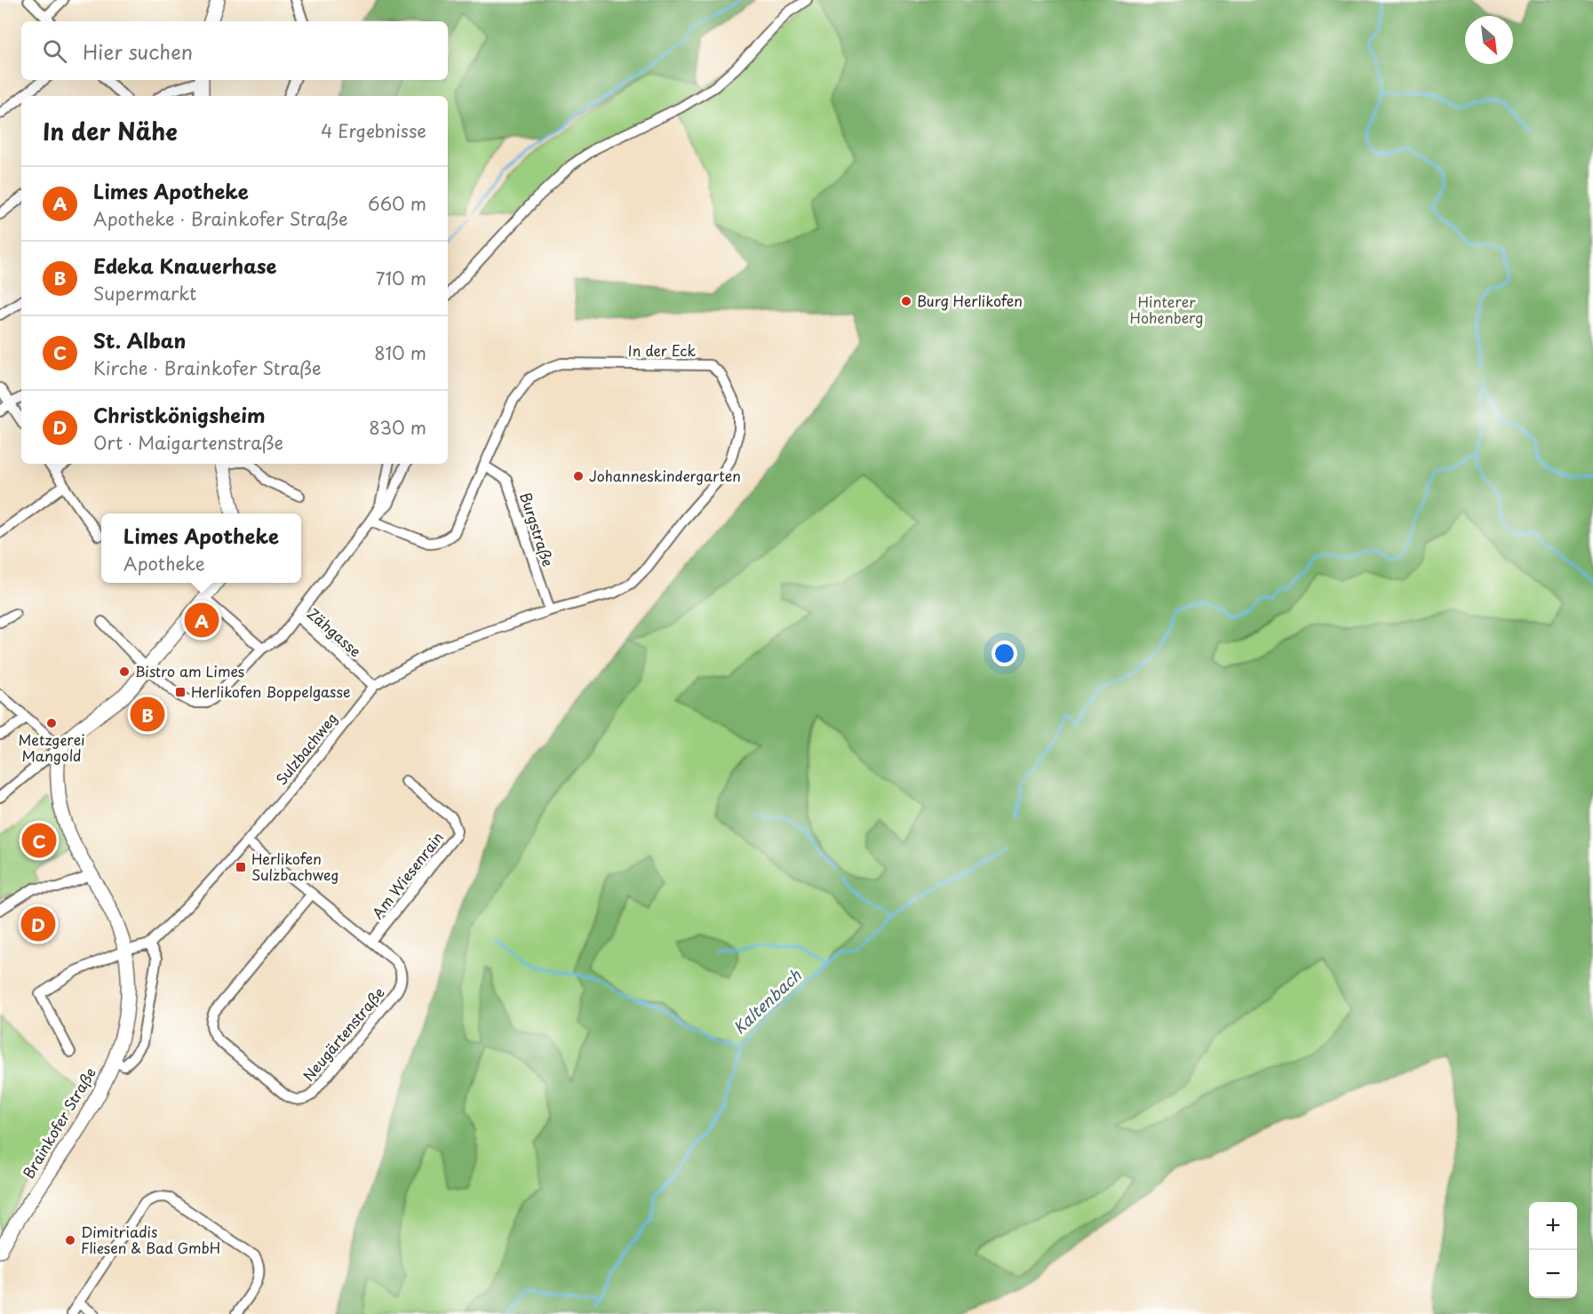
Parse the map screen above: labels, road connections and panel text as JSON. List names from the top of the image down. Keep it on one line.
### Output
{"streets":{"main road":["Brainkofer Straße"],"street":["In der Eck","Burgstraße","Zähgasse","Sulzbachweg","Am Wiesenrain","Neugärtenstraße"]},"crossings":[["In der Eck","Burgstraße"],["In der Eck","Sulzbachweg"],["Burgstraße","Sulzbachweg"],["Zähgasse","Sulzbachweg"],["Sulzbachweg","Neugärtenstraße"],["Am Wiesenrain","Neugärtenstraße"]],"water":["Kaltenbach"],"parks":["Hinterer Hohenberg"],"places":{"other":["Burg Herlikofen","Johanneskindergarten","Bistro am Limes","Metzgerei Mangold","Dimitriadis Fliesen & Bad GmbH"],"transit":["Herlikofen Boppelgasse","Herlikofen Sulzbachweg"]},"north":"bottom right","page":{"search":"Hier suchen","heading":["In der Nähe","4 Ergebnisse"],"list":[{"mark":"A","name":"Limes Apotheke","note":"Apotheke · Brainkofer Straße","value":"660 m"},{"mark":"B","name":"Edeka Knauerhase","note":"Supermarkt","value":"710 m"},{"mark":"C","name":"St. Alban","note":"Kirche · Brainkofer Straße","value":"810 m"},{"mark":"D","name":"Christkönigsheim","note":"Ort · Maigartenstraße","value":"830 m"}],"popup":["Limes Apotheke","Apotheke"],"pins":["A","B","C","D"],"map_buttons":["+","−"]}}
